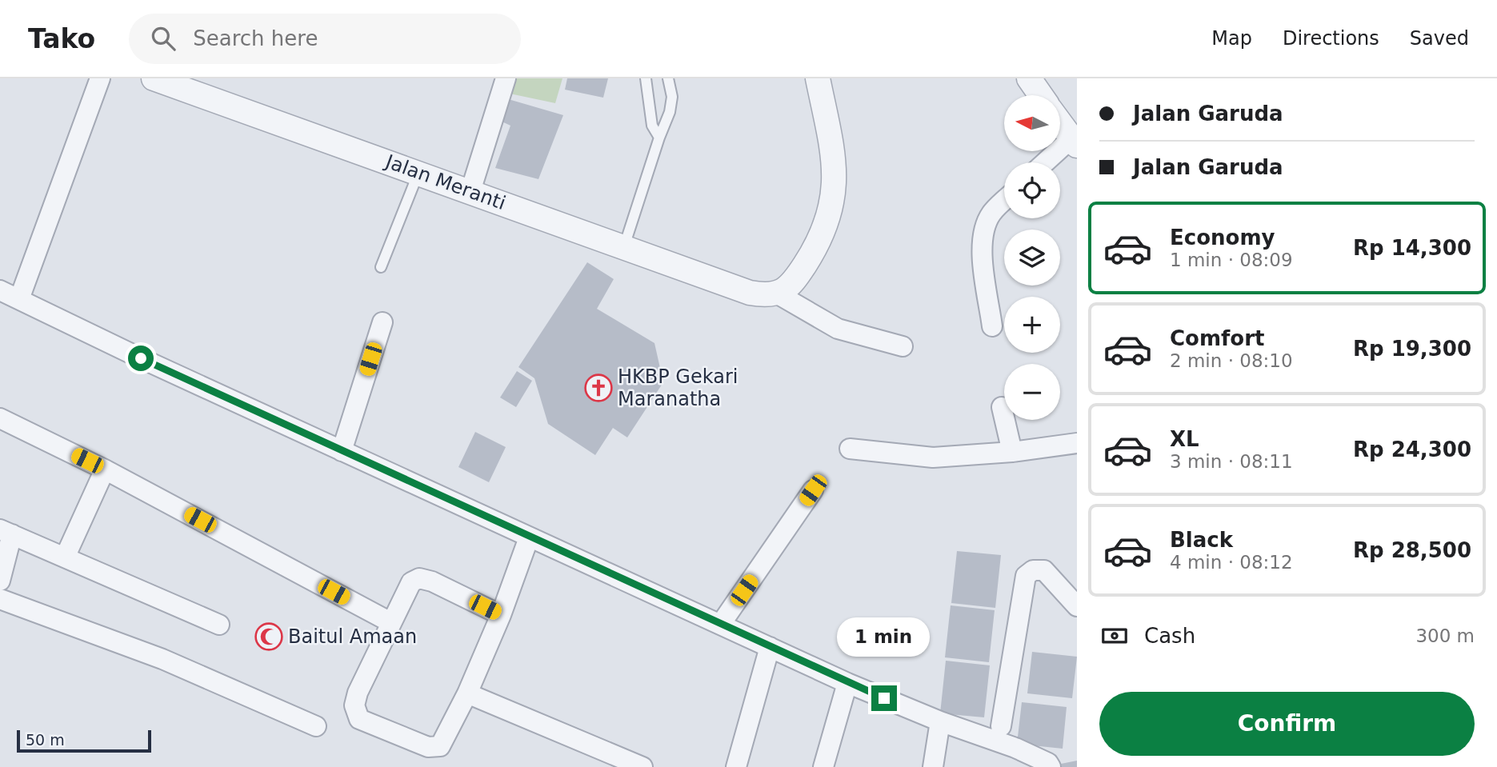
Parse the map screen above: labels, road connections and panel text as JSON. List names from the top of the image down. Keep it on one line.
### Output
{"streets":{"street":["Jalan Meranti"]},"places":{"church":["HKBP Gekari Maranatha"],"mosque":["Baitul Amaan"]},"scale_bar":"50 m","north":"left","page":{"header":"Tako","search":"Search here","nav":["Map","Directions","Saved"],"banner":["Jalan Garuda","Jalan Garuda"],"map_buttons":["+","−"],"list":[{"name":"Economy","note":"1 min · 08:09","value":"Rp 14,300"},{"name":"Comfort","note":"2 min · 08:10","value":"Rp 19,300"},{"name":"XL","note":"3 min · 08:11","value":"Rp 24,300"},{"name":"Black","note":"4 min · 08:12","value":"Rp 28,500"}],"pay":["Cash","300 m"],"bubble":"1 min","buttons":"Confirm","scale":"50 m"}}
